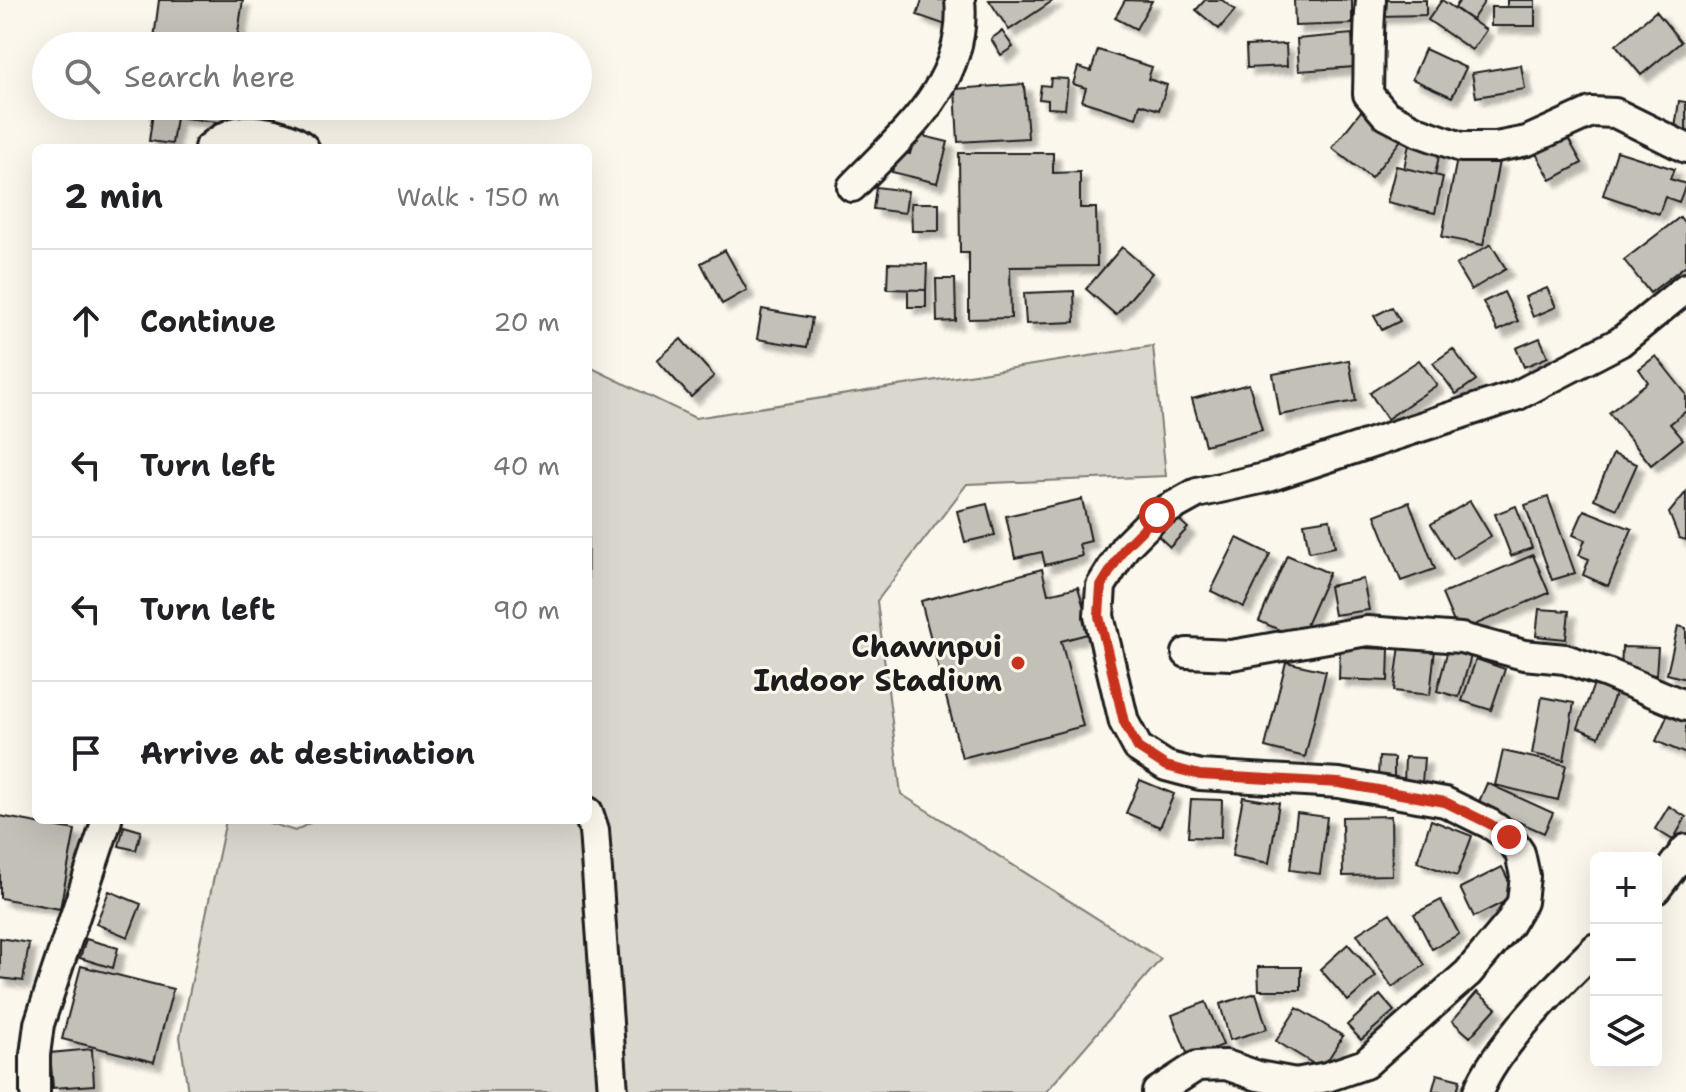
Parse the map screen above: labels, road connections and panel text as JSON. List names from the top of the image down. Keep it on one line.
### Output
{"places":["Chawnpui Indoor Stadium"],"page":{"search":"Search here","heading":["2 min","Walk · 150 m"],"list":[["Continue","20 m"],["Turn left","40 m"],["Turn left","90 m"],"Arrive at destination"],"map_buttons":["+","−"]}}
